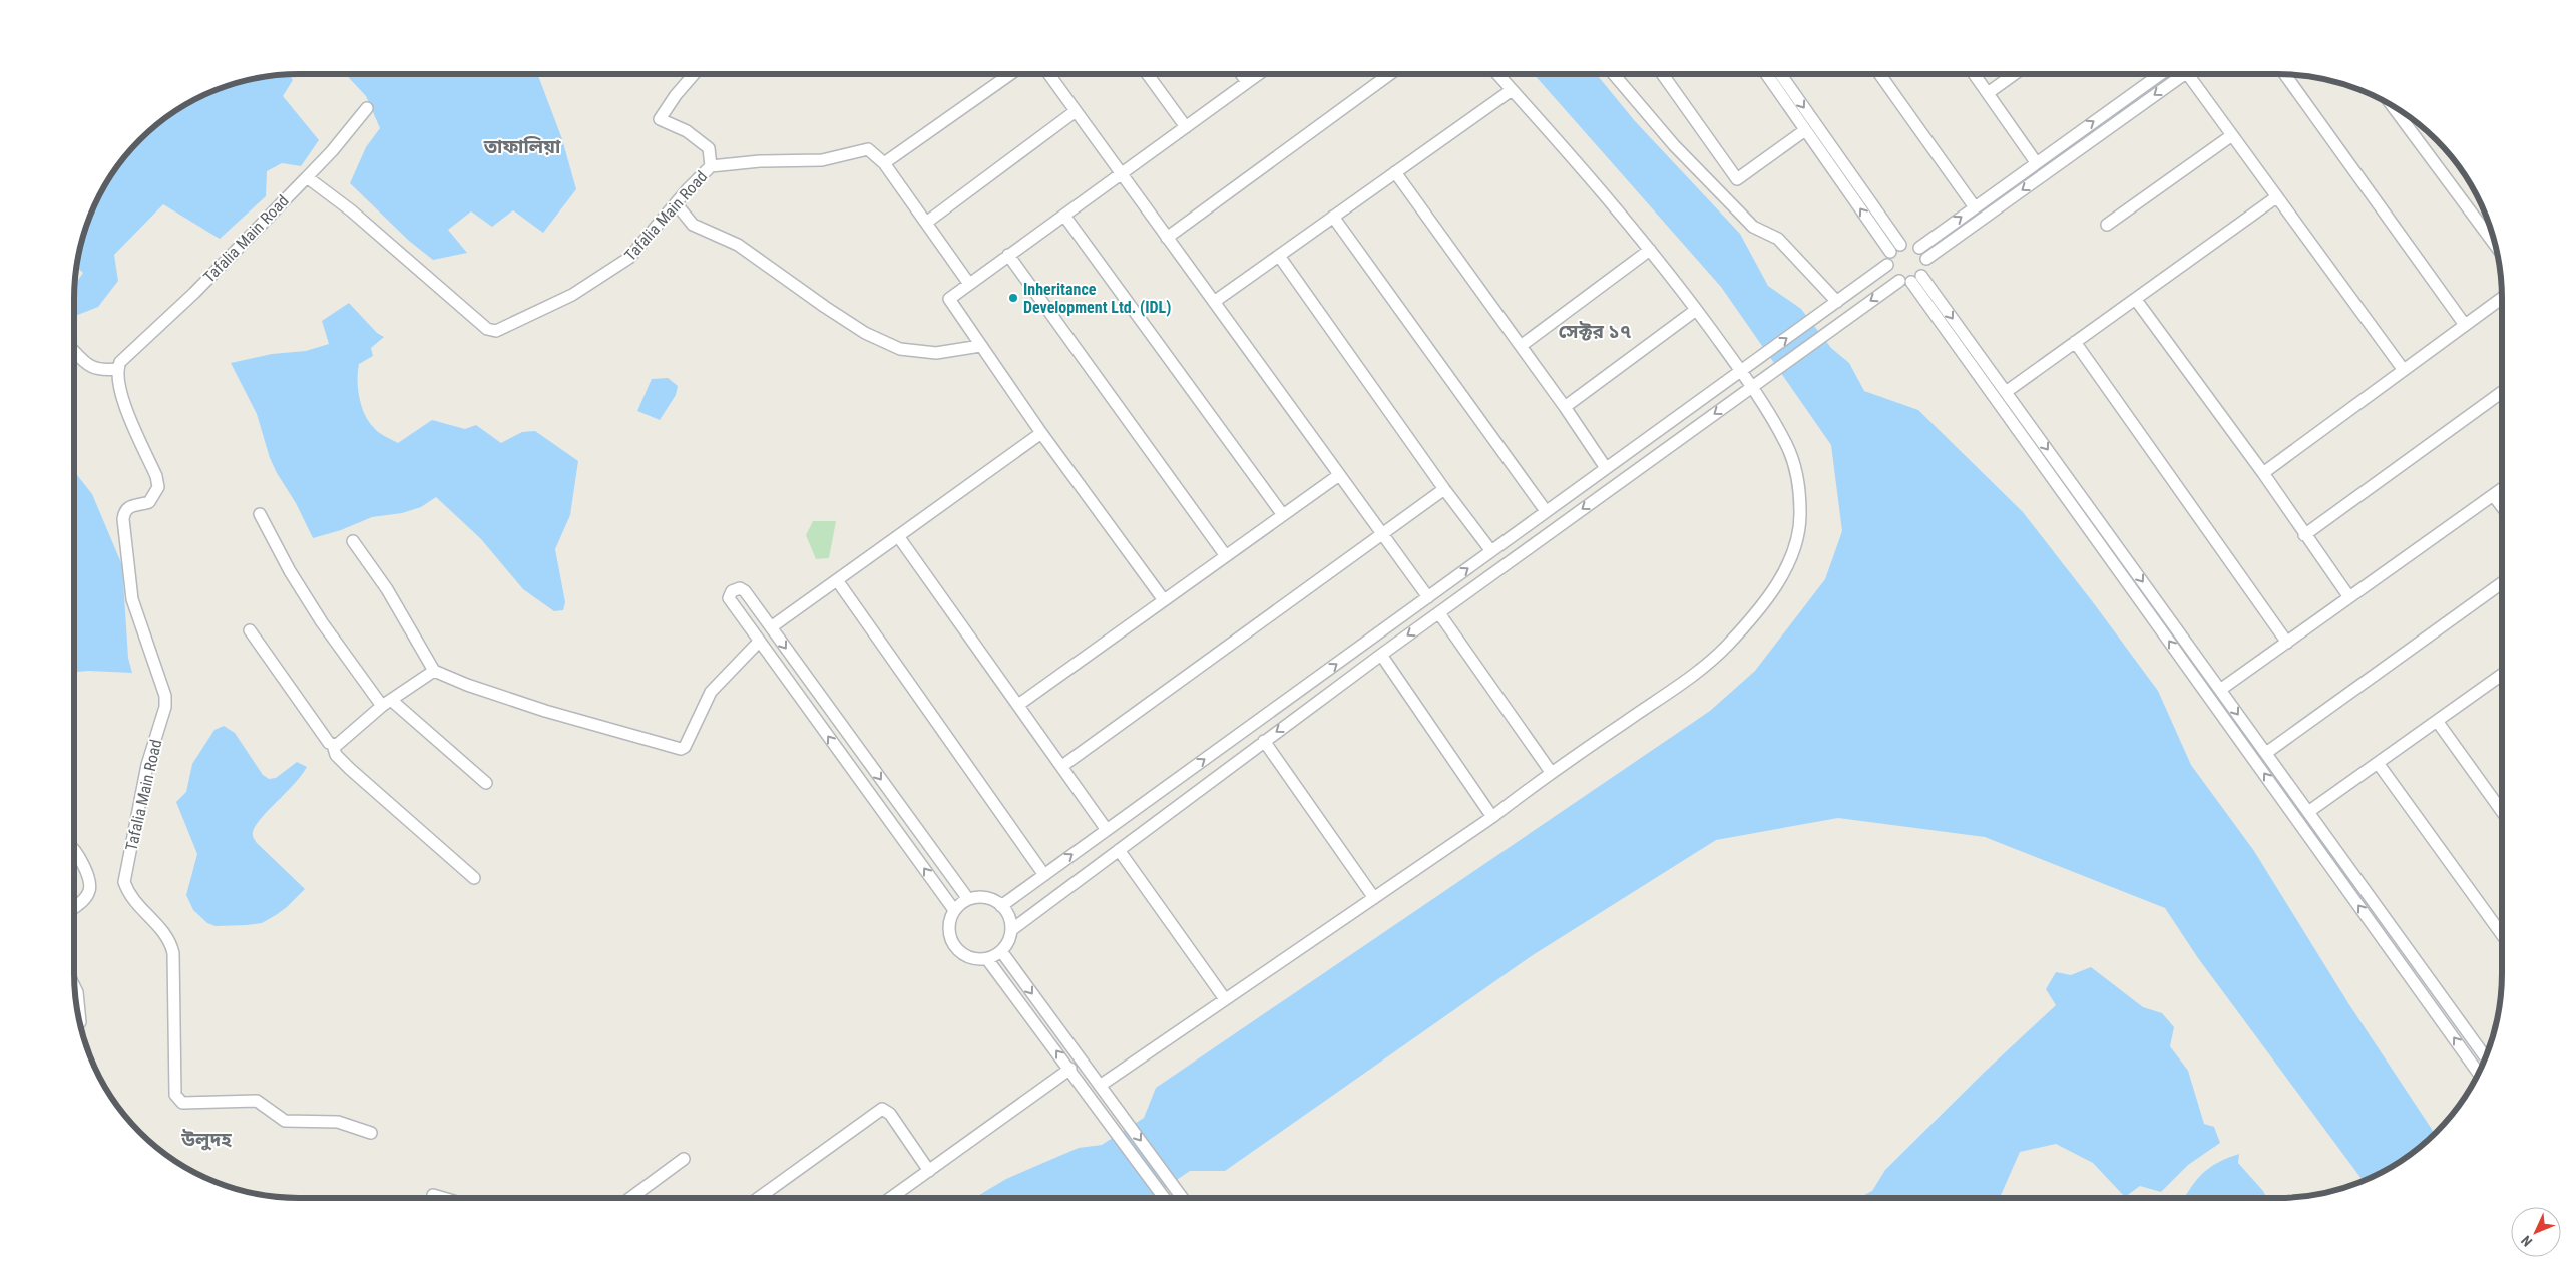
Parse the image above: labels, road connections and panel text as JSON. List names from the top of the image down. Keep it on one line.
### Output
{"streets":{"street":["Tafalia Main Road"]},"districts":["তাফালিয়া","সেক্টর ১৭","উলুদহ"],"places":["Inheritance Development Ltd. (IDL)"],"north":"bottom left"}
